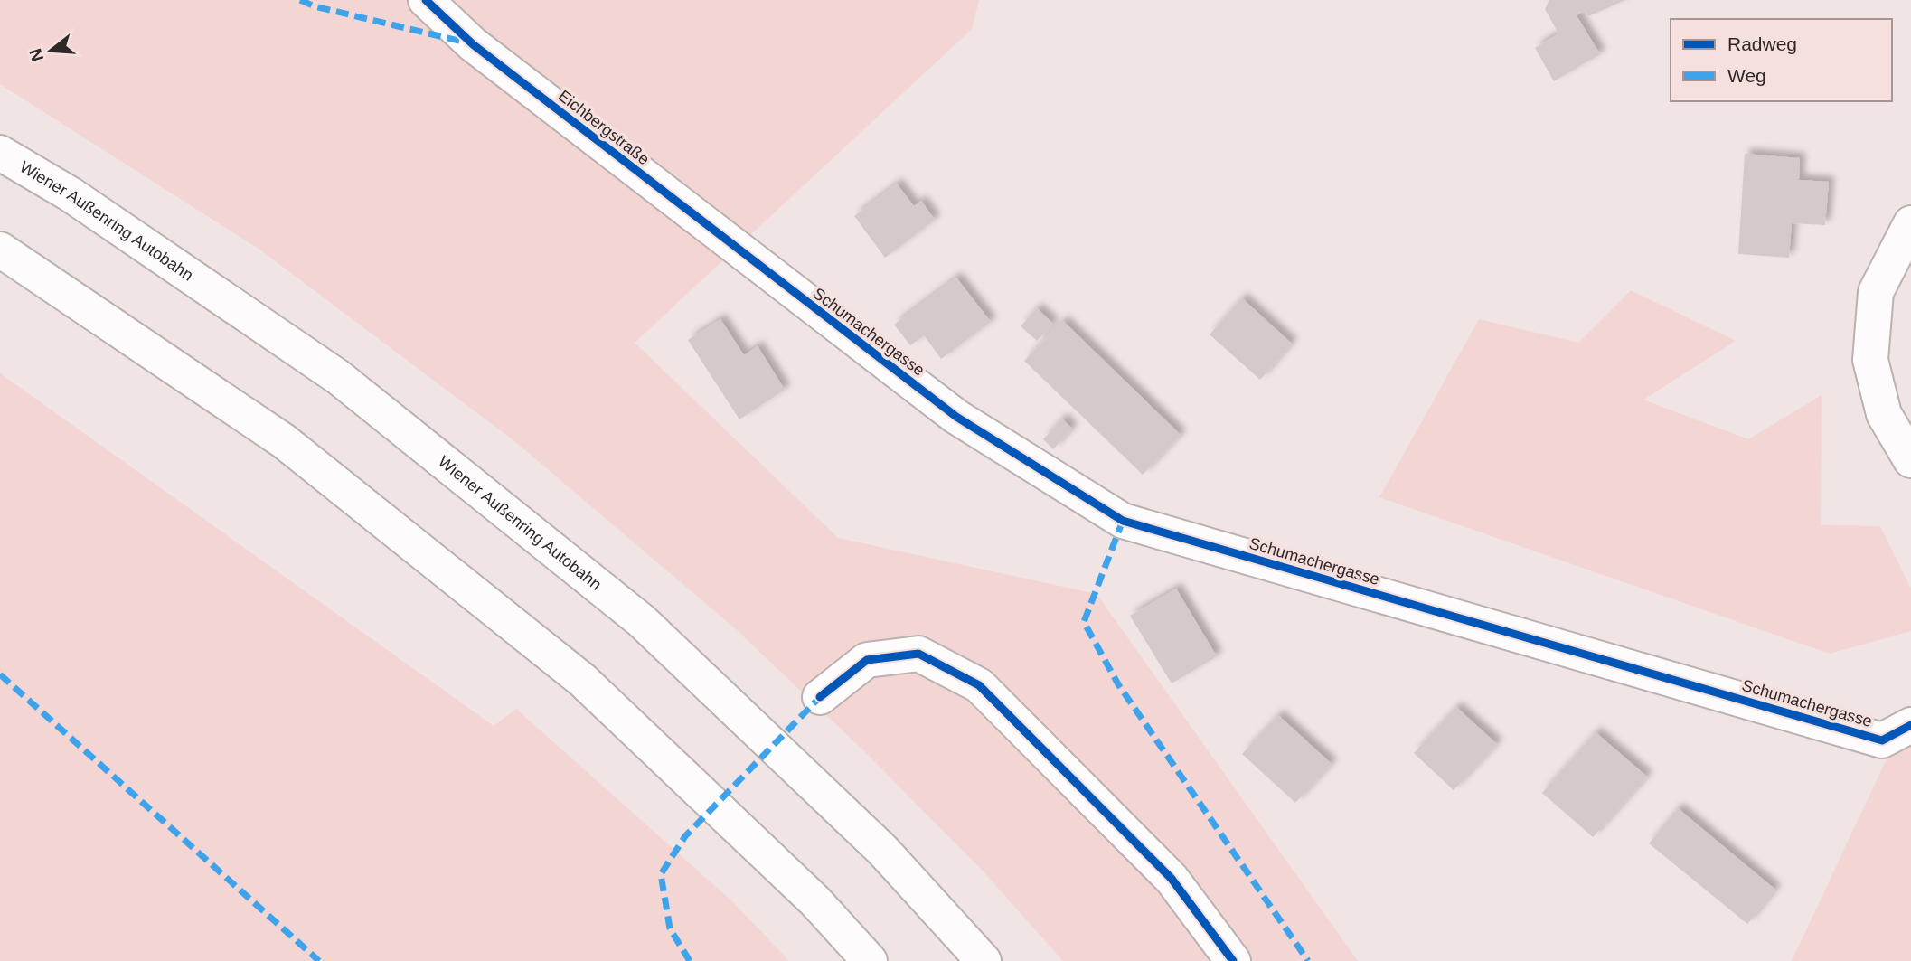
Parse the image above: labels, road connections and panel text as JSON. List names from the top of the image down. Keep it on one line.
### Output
{"streets":{"main road":["Eichbergstraße","Wiener Außenring Autobahn","Schumachergasse"]},"crossings":[["Eichbergstraße","Schumachergasse"]],"legend":["Radweg","Weg"],"north":"left"}
